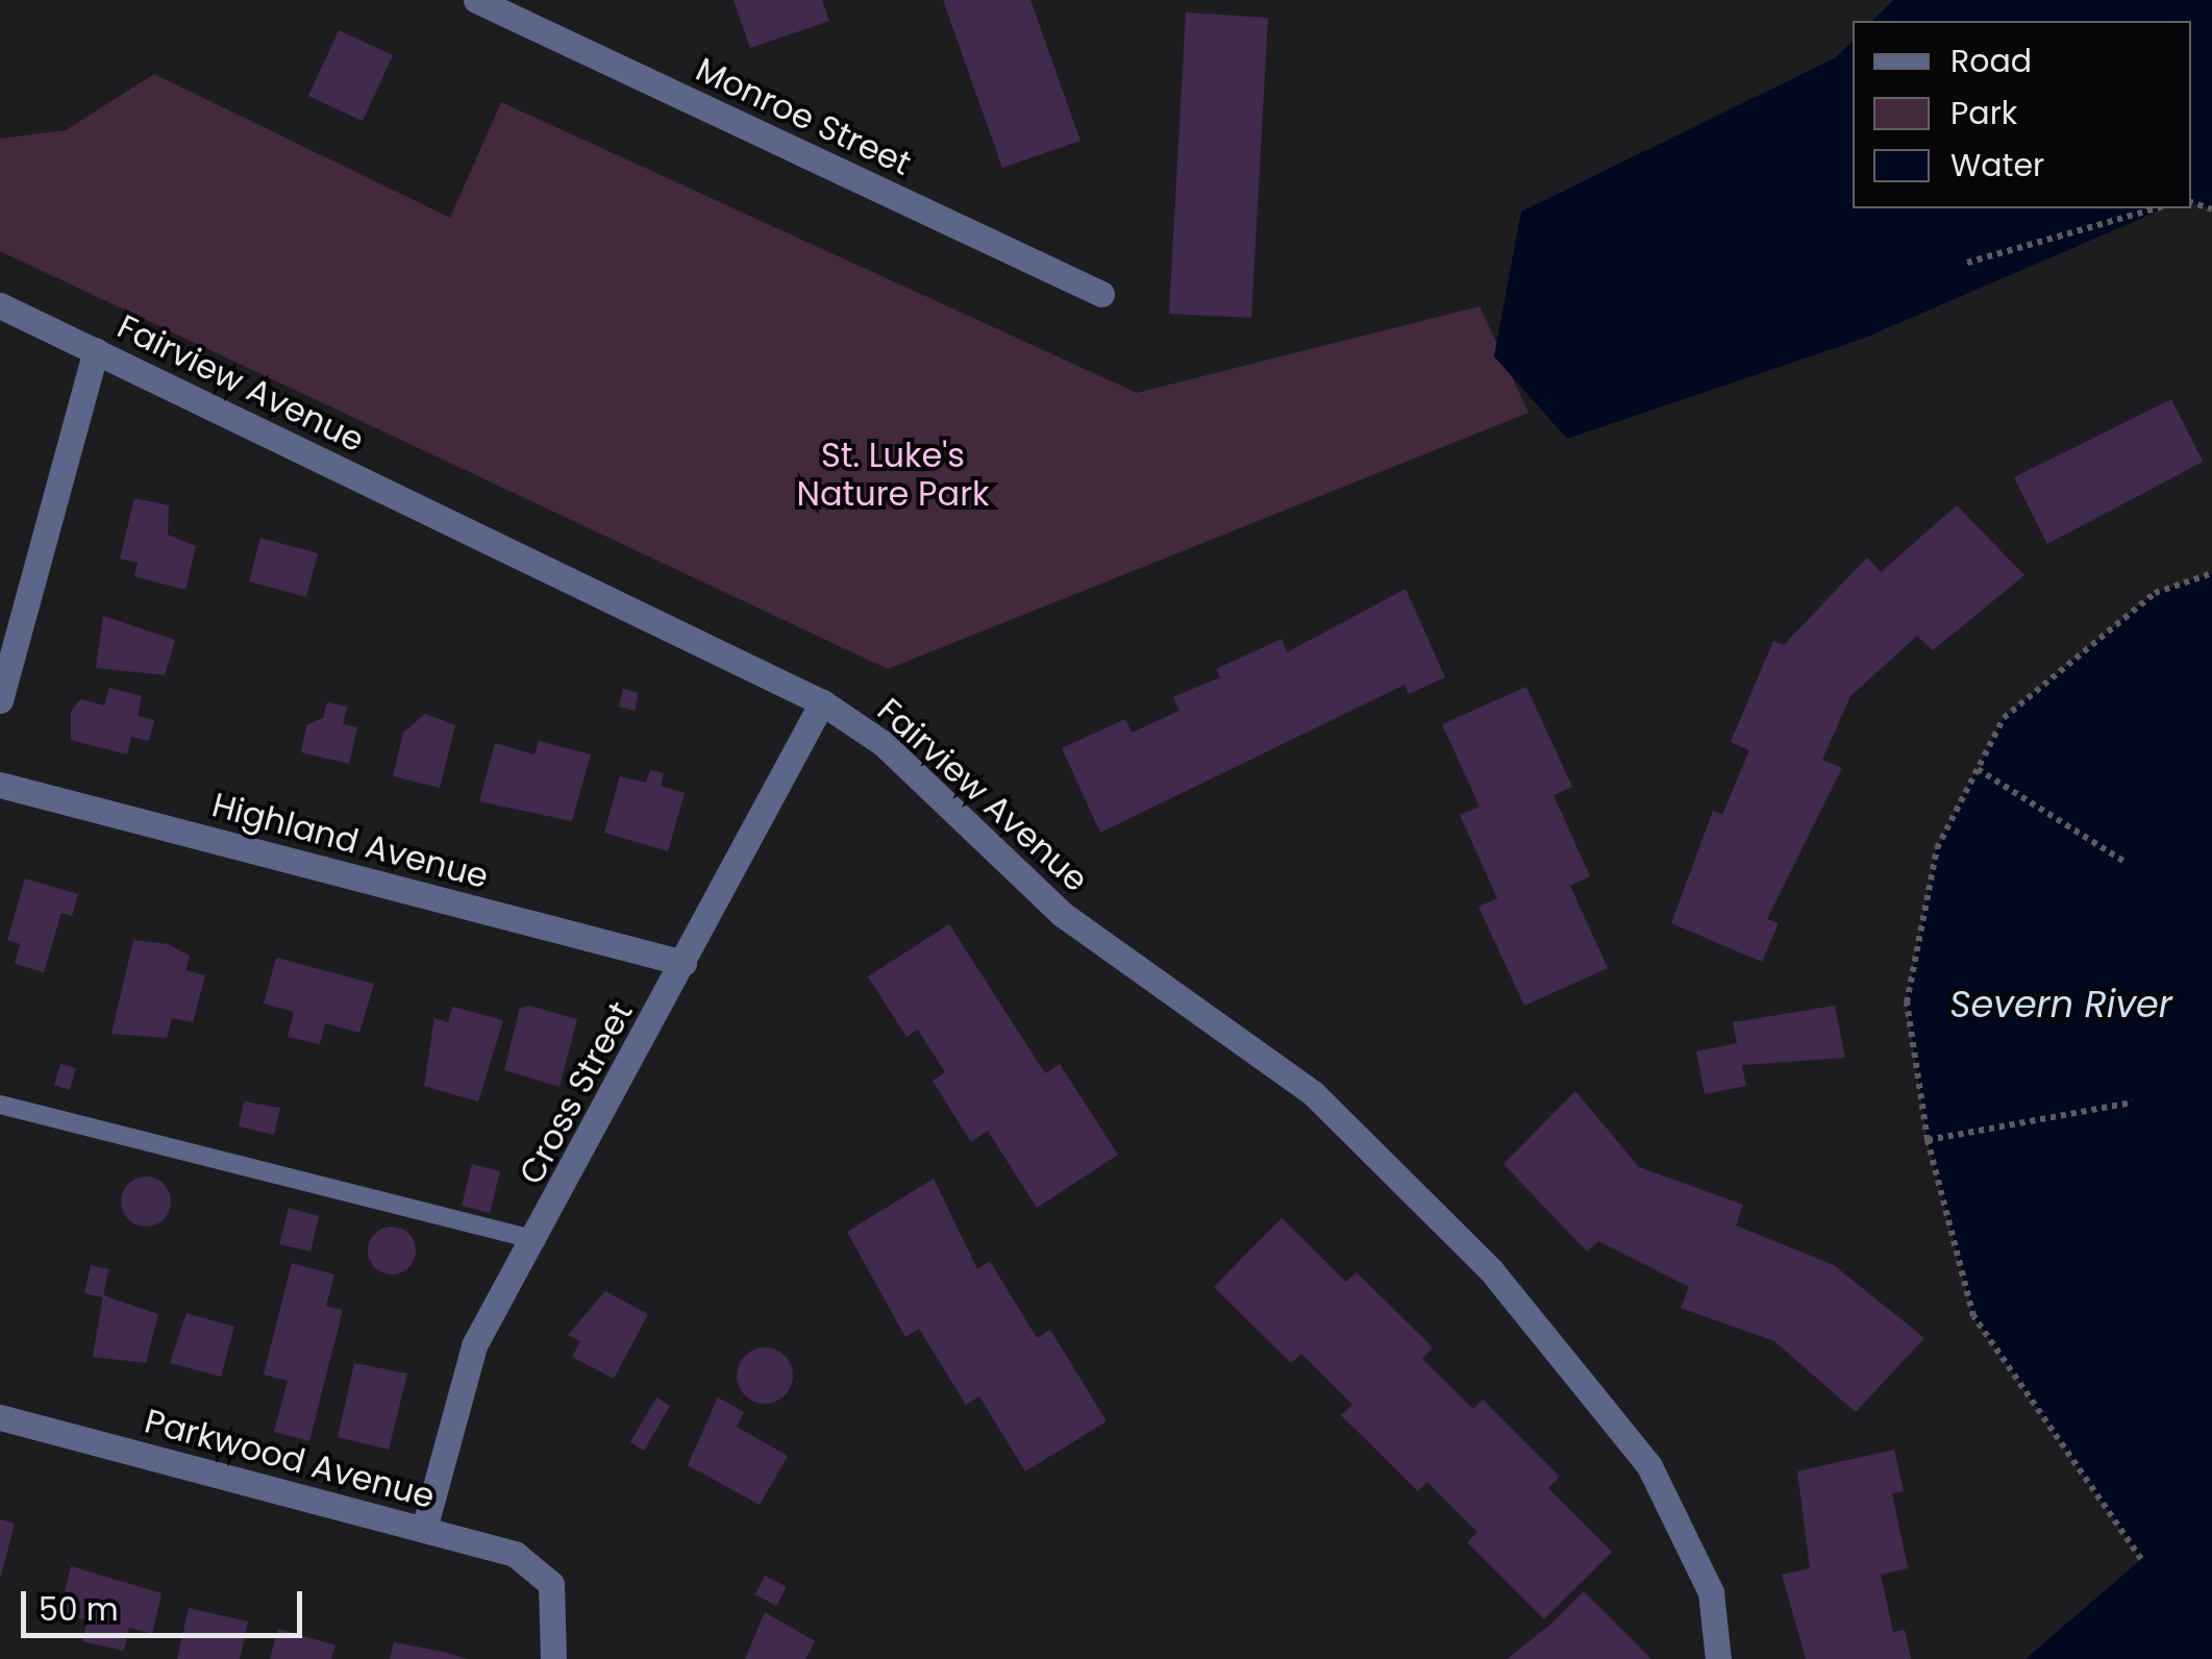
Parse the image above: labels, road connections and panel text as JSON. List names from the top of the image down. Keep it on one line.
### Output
{"streets":{"street":["Monroe Street","Fairview Avenue","Highland Avenue","Cross Street","Parkwood Avenue"]},"crossings":[["Fairview Avenue","Cross Street"],["Highland Avenue","Cross Street"],["Cross Street","Parkwood Avenue"]],"water":["Severn River"],"parks":["St. Luke's Nature Park"],"legend":["Road","Park","Water"],"scale_bar":"50 m"}
